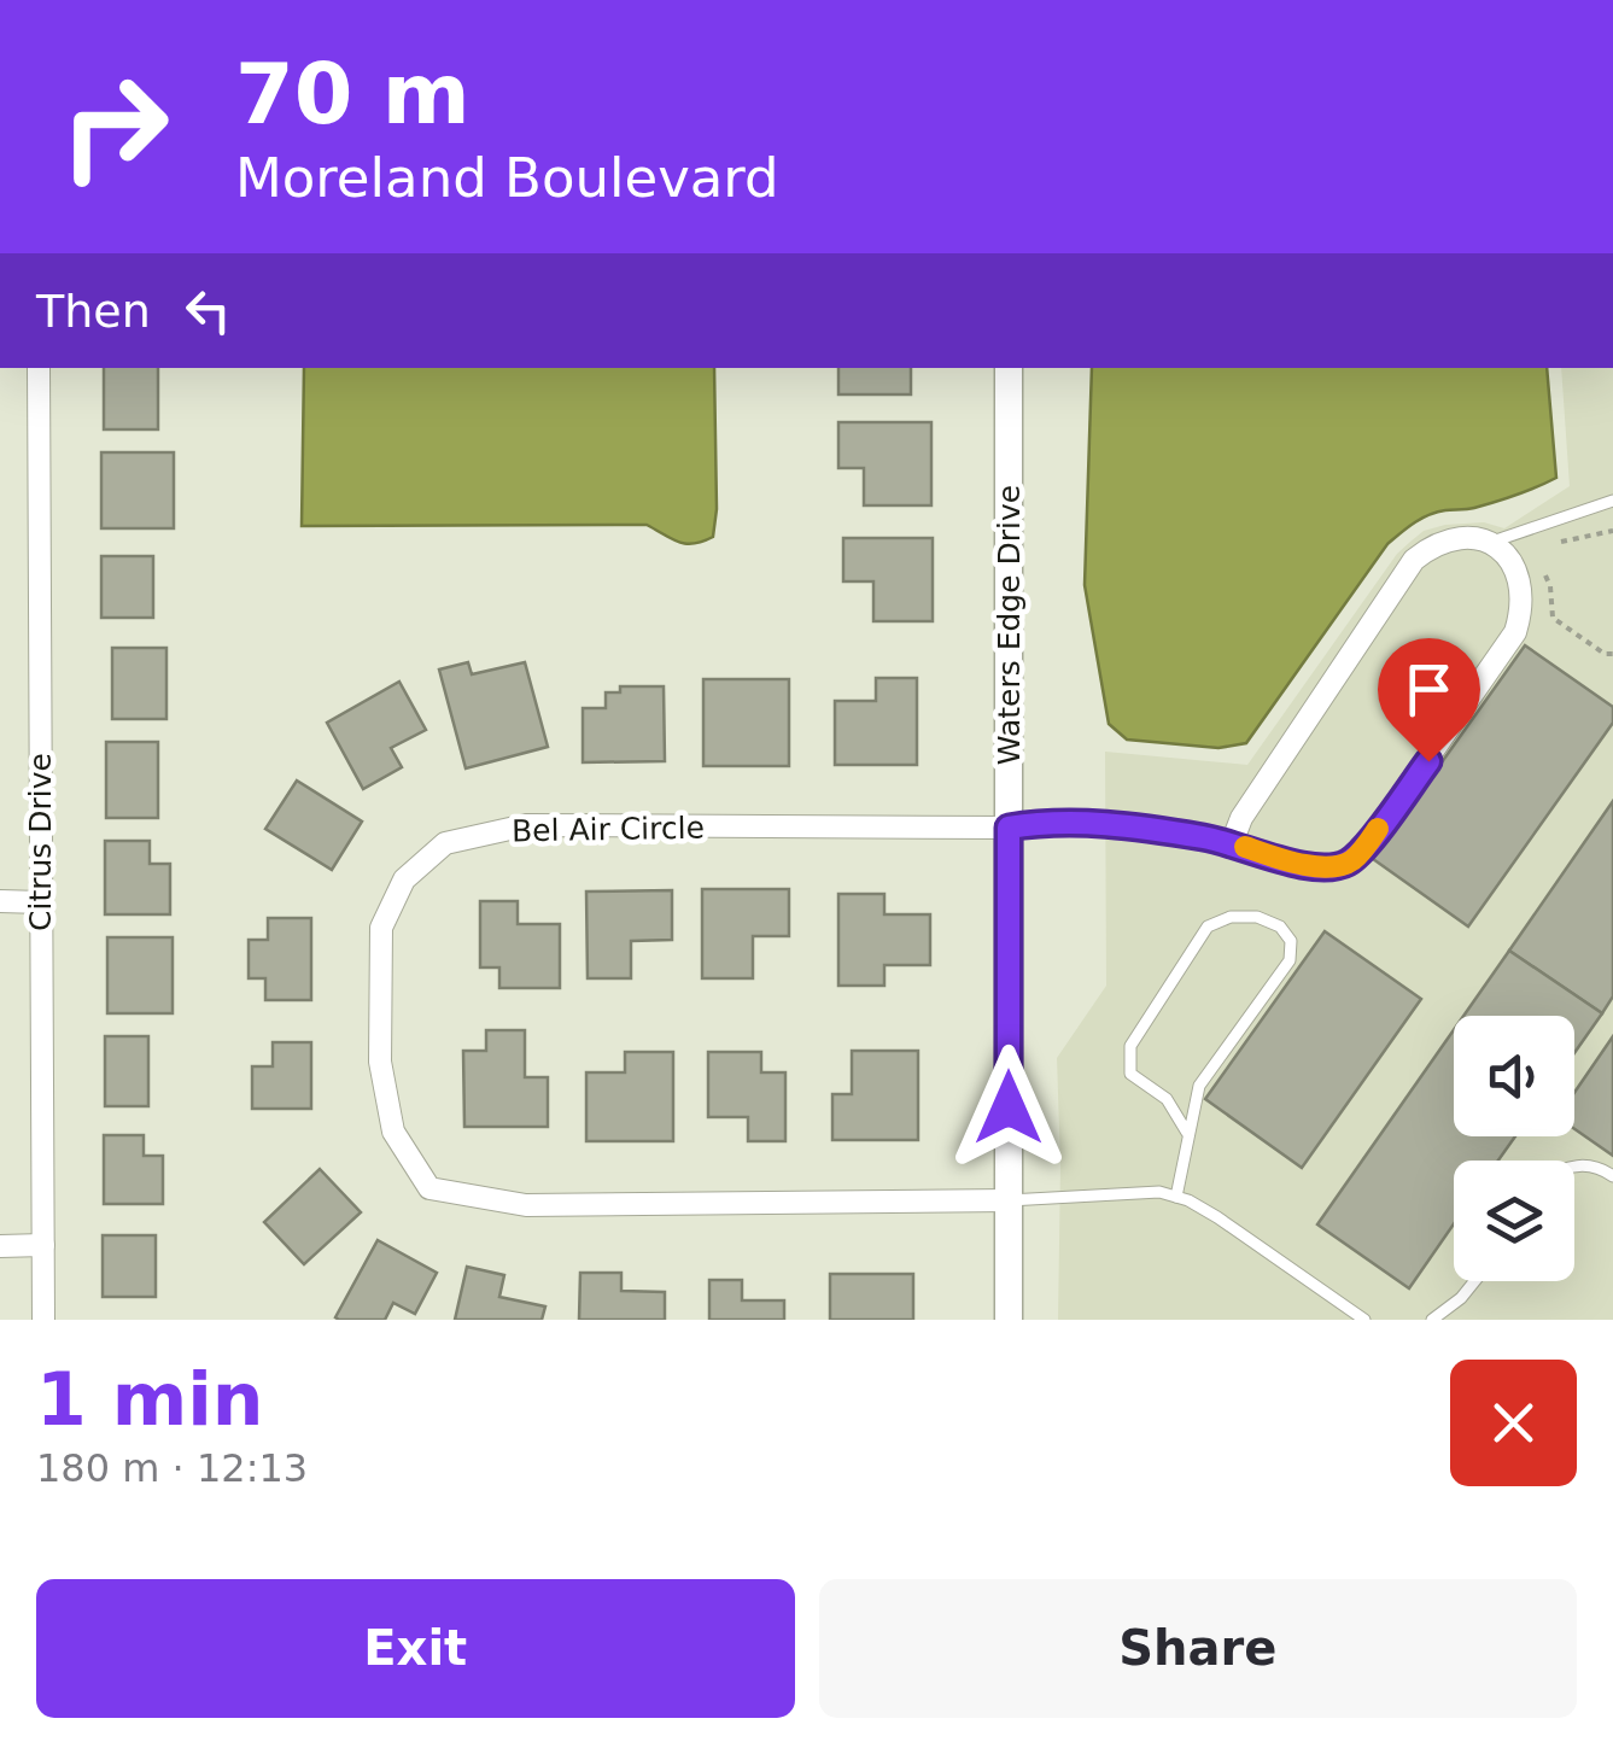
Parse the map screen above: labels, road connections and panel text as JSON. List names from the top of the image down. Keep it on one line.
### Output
{"streets":{"street":["Waters Edge Drive","Bel Air Circle","Citrus Drive"]},"crossings":[["Waters Edge Drive","Bel Air Circle"]],"page":{"turn":["70 m","Moreland Boulevard"],"then":"Then","heading":["1 min","180 m · 12:13"],"buttons":["Exit","Share"]}}
